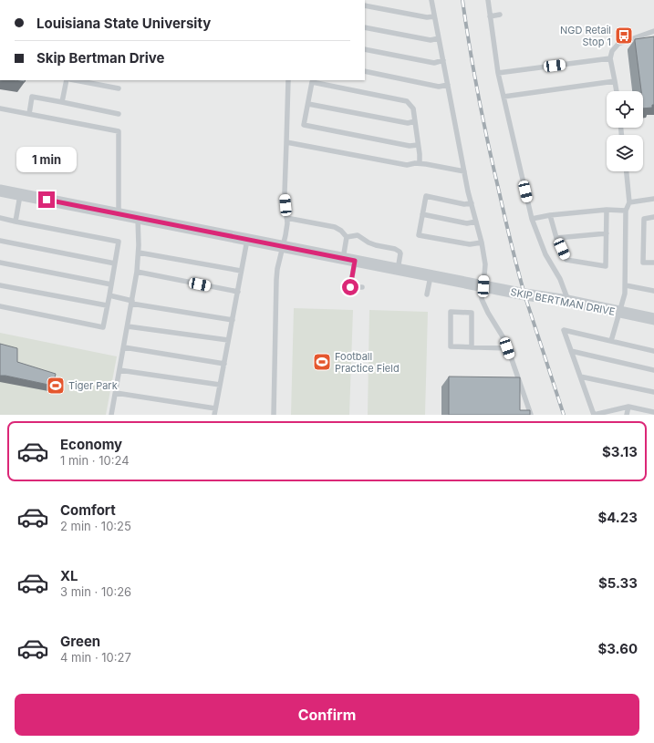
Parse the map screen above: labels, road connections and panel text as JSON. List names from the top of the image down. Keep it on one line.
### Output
{"streets":{"street":["SKIP BERTMAN DRIVE"]},"places":{"bus stop":["NGD Retail Stop 1"],"sports":["Football Practice Field","Tiger Park"]},"page":{"banner":["Louisiana State University","Skip Bertman Drive"],"bubble":"1 min","list":[{"name":"Economy","note":"1 min · 10:24","value":"$3.13"},{"name":"Comfort","note":"2 min · 10:25","value":"$4.23"},{"name":"XL","note":"3 min · 10:26","value":"$5.33"},{"name":"Green","note":"4 min · 10:27","value":"$3.60"}],"buttons":"Confirm"}}
